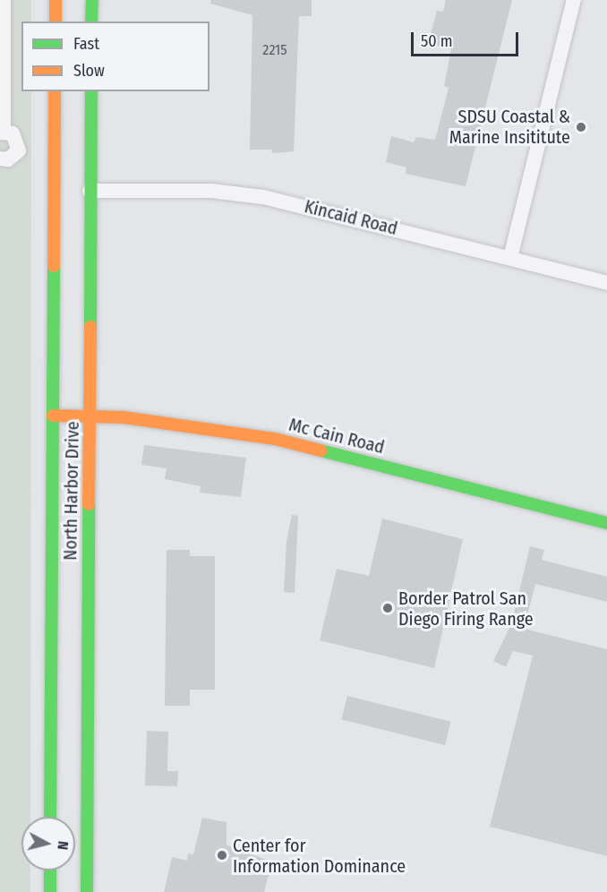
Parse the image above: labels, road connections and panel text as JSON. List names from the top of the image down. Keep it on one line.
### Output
{"streets":{"main road":["Mc Cain Road","North Harbor Drive"],"street":["Kincaid Road"]},"crossings":[["Kincaid Road","North Harbor Drive"],["Mc Cain Road","North Harbor Drive"]],"places":["SDSU Coastal & Marine Insititute","Border Patrol San Diego Firing Range","Center for Information Dominance"],"house_numbers":["2215"],"legend":["Fast","Slow"],"scale_bar":"50 m","north":"right"}
